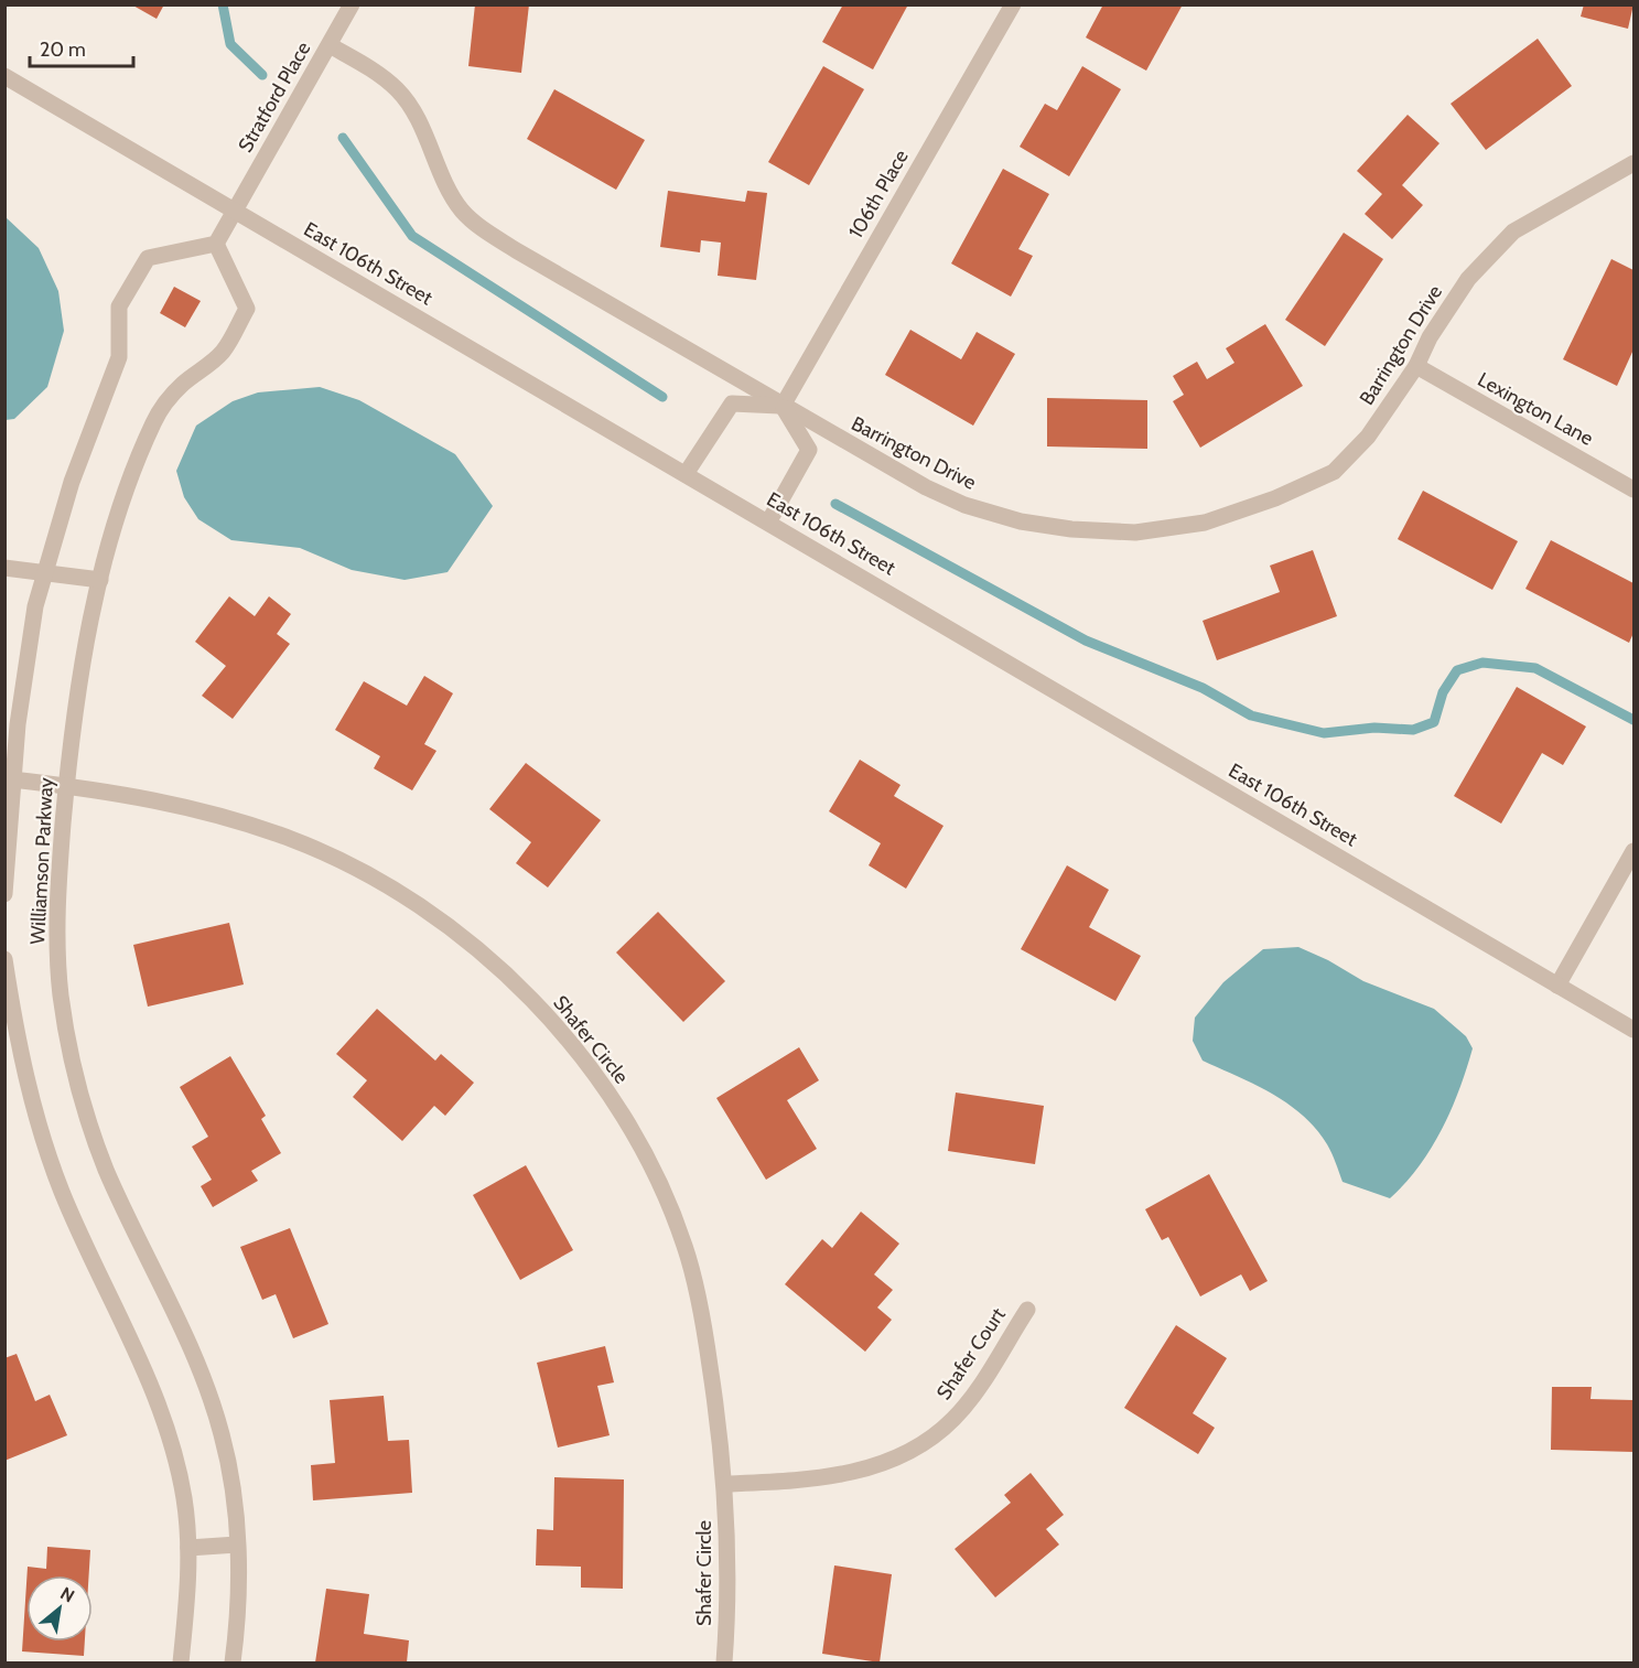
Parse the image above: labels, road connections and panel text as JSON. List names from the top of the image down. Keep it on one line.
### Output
{"streets":{"street":["Stratford Place","106th Place","East 106th Street","Barrington Drive","Lexington Lane","Williamson Parkway","Shafer Circle","Shafer Court"]},"crossings":[["Stratford Place","East 106th Street"],["Stratford Place","Barrington Drive"],["106th Place","Barrington Drive"],["Barrington Drive","Lexington Lane"],["Williamson Parkway","Shafer Circle"],["Shafer Circle","Shafer Court"]],"scale_bar":"20 m","north":"top right"}
